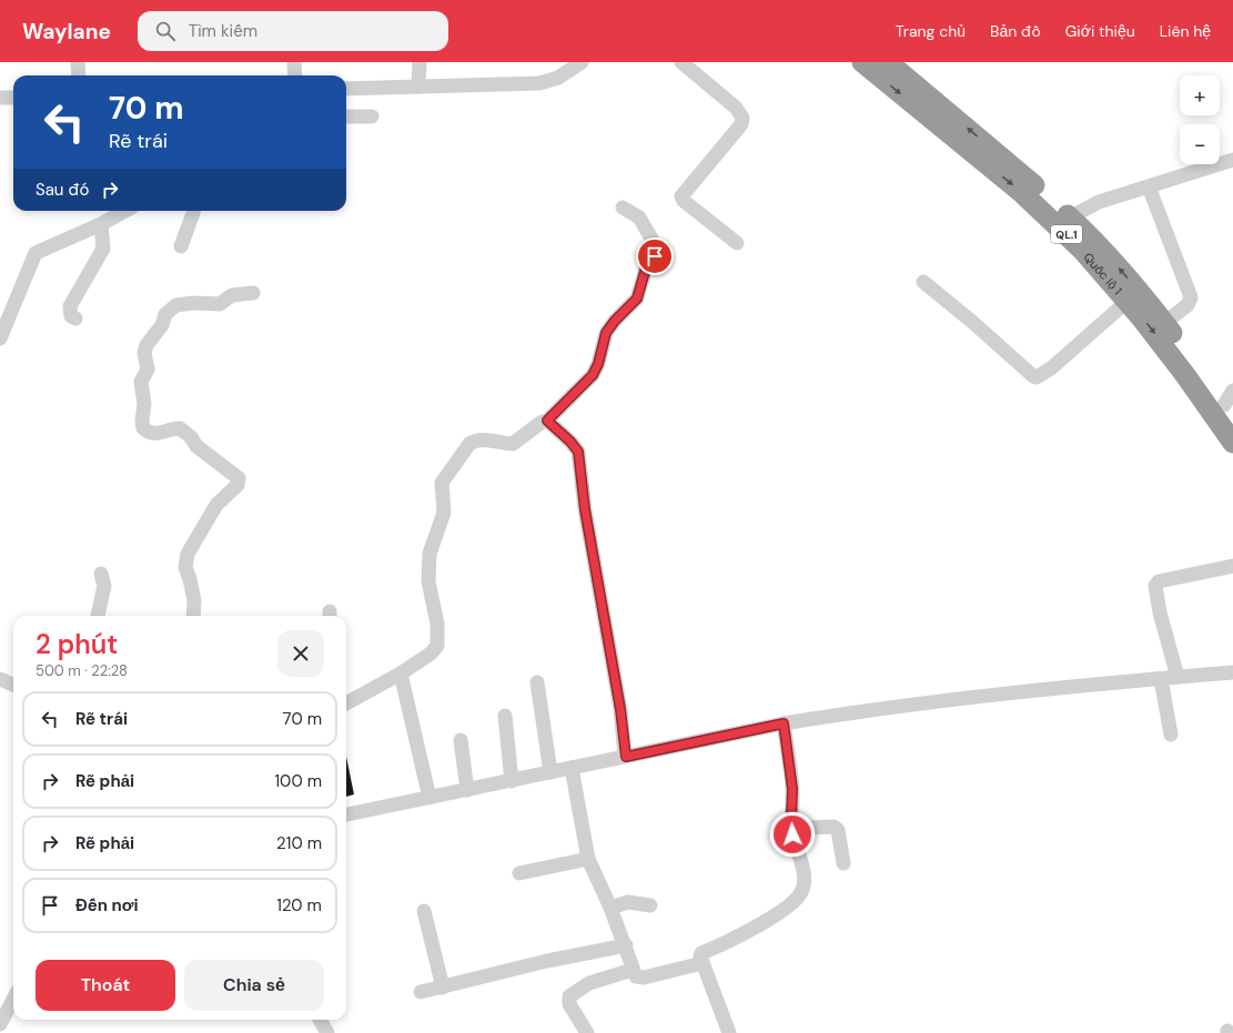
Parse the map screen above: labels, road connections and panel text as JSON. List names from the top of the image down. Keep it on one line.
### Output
{"streets":{"highway":["QL.1","Quốc lộ 1"]},"page":{"header":"Waylane","search":"Tìm kiếm","nav":["Trang chủ","Bản đồ","Giới thiệu","Liên hệ"],"map_buttons":["+","−"],"turn":["70 m","Rẽ trái"],"then":"Sau đó","heading":["2 phút","500 m · 22:28"],"list":[{"name":"Rẽ trái","value":"70 m"},{"name":"Rẽ phải","value":"100 m"},{"name":"Rẽ phải","value":"210 m"},{"name":"Đến nơi","value":"120 m"}],"buttons":["Thoát","Chia sẻ"]}}
